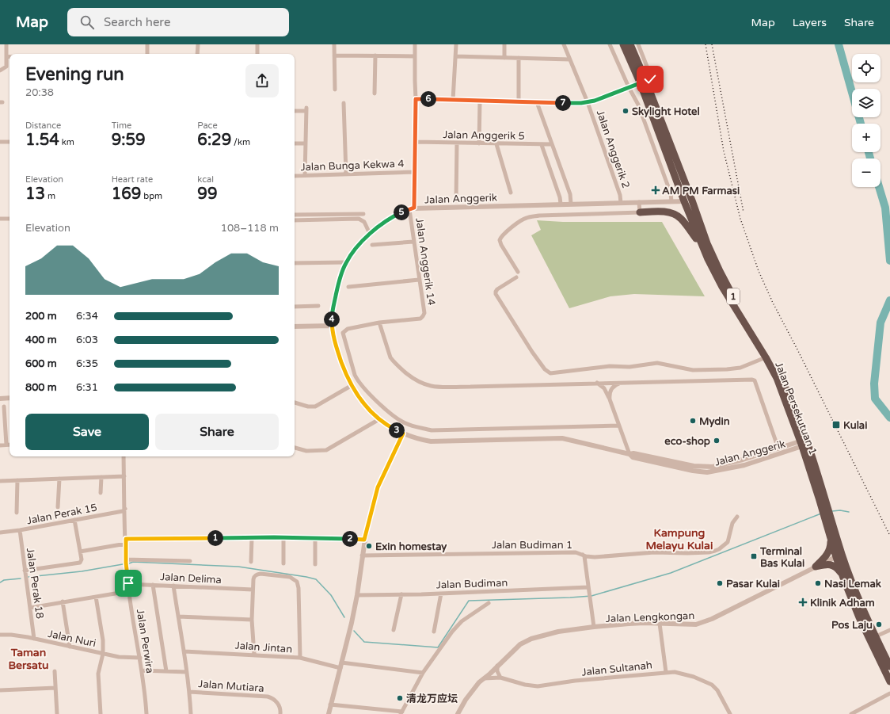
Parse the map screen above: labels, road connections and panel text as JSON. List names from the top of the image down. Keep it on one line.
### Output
{"streets":{"highway":["1","Jalan Persekutuan 1"],"street":["Jalan Anggerik 5","Jalan Anggerik 2","Jalan Bunga Kekwa 4","Jalan Anggerik","Jalan Anggerik 14","Jalan Perak 15","Jalan Budiman 1","Jalan Delima","Jalan Perak 18","Jalan Budiman","Jalan Lengkongan","Jalan Nuri","Jalan Perwira","Jalan Jintan","Jalan Sultanah","Jalan Mutiara"]},"crossings":[["Jalan Anggerik 5","Jalan Anggerik 14"],["Jalan Anggerik 2","Jalan Anggerik"],["Jalan Bunga Kekwa 4","Jalan Anggerik 14"],["Jalan Anggerik","Jalan Anggerik 14"],["Jalan Anggerik","Jalan Persekutuan 1"],["Jalan Persekutuan 1","Jalan Lengkongan"],["Jalan Perak 15","Jalan Perak 18"],["Jalan Perak 15","Jalan Perwira"],["Jalan Delima","Jalan Perwira"],["Jalan Perak 18","Jalan Nuri"],["Jalan Lengkongan","Jalan Sultanah"],["Jalan Nuri","Jalan Perwira"]],"districts":["Kampung Melayu Kulai","Taman Bersatu"],"places":{"other":["Skylight Hotel","Mydin","eco-shop","Exin homestay","Pasar Kulai","Nasi Lemak","Pos Laju","清龙万应坛"],"health":["AM PM Farmasi","Klinik Adham"],"transit":["Kulai","Terminal Bas Kulai"]},"page":{"header":"Map","search":"Search here","nav":["Map","Layers","Share"],"map_buttons":["+","−"],"heading":["Evening run","20:38"],"pins":["6","7","5","4","3","1","2"],"stats":[["Distance","1.54 km"],["Time","9:59"],["Pace","6:29 /km"],["Elevation","13 m"],["Heart rate","169 bpm"],["kcal","99"]],"chart":["Elevation","108–118 m"],"list":[{"name":"200 m","note":"6:34"},{"name":"400 m","note":"6:03"},{"name":"600 m","note":"6:35"},{"name":"800 m","note":"6:31"}],"buttons":["Save","Share"]}}
